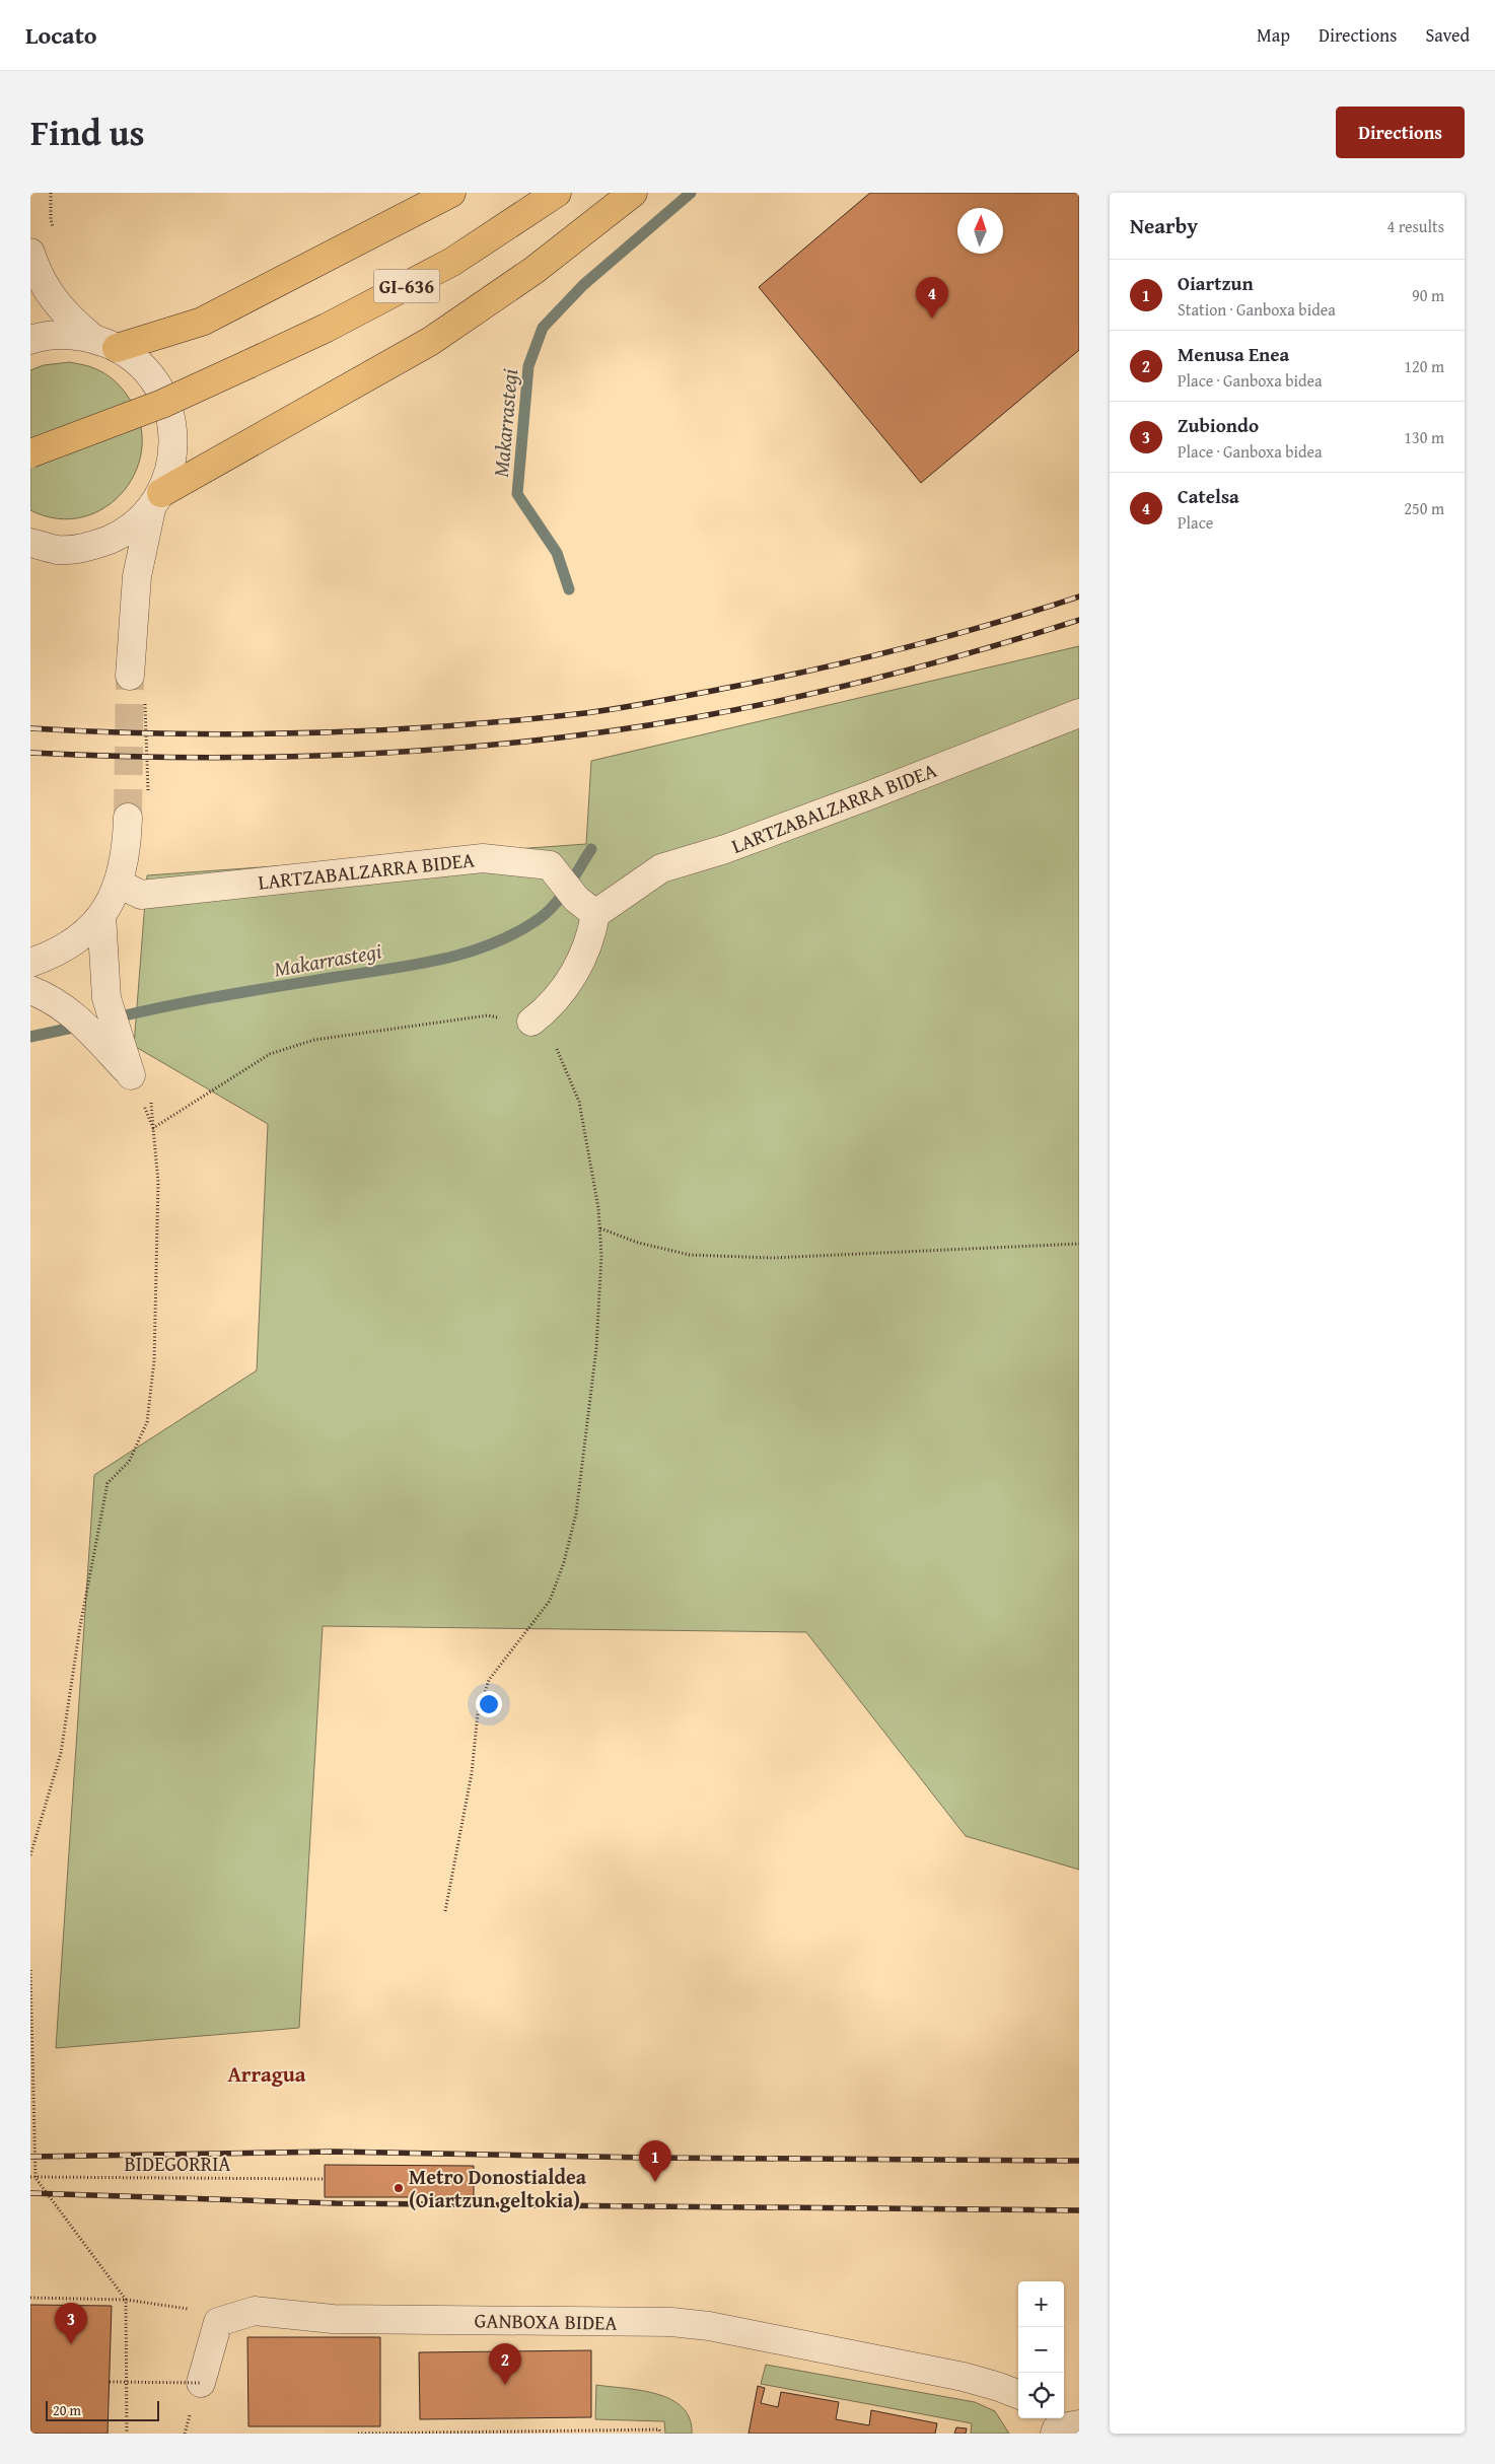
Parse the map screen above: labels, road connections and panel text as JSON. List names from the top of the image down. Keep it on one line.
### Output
{"streets":{"main road":["GI-636"],"street":["LARTZABALZARRA BIDEA","GANBOXA BIDEA"],"path":["BIDEGORRIA"]},"districts":["Arragua"],"water":["Makarrastegi"],"places":["Metro Donostialdea (Oiartzun geltokia)"],"scale_bar":"20 m","north":"top","page":{"header":"Locato","nav":["Map","Directions","Saved"],"title":"Find us","buttons":"Directions","heading":["Nearby","4 results"],"list":[{"mark":"1","name":"Oiartzun","note":"Station · Ganboxa bidea","value":"90 m"},{"mark":"2","name":"Menusa Enea","note":"Place · Ganboxa bidea","value":"120 m"},{"mark":"3","name":"Zubiondo","note":"Place · Ganboxa bidea","value":"130 m"},{"mark":"4","name":"Catelsa","note":"Place","value":"250 m"}],"pins":["4","1","3","2"],"map_buttons":["+","−"],"scale":"20 m"}}
